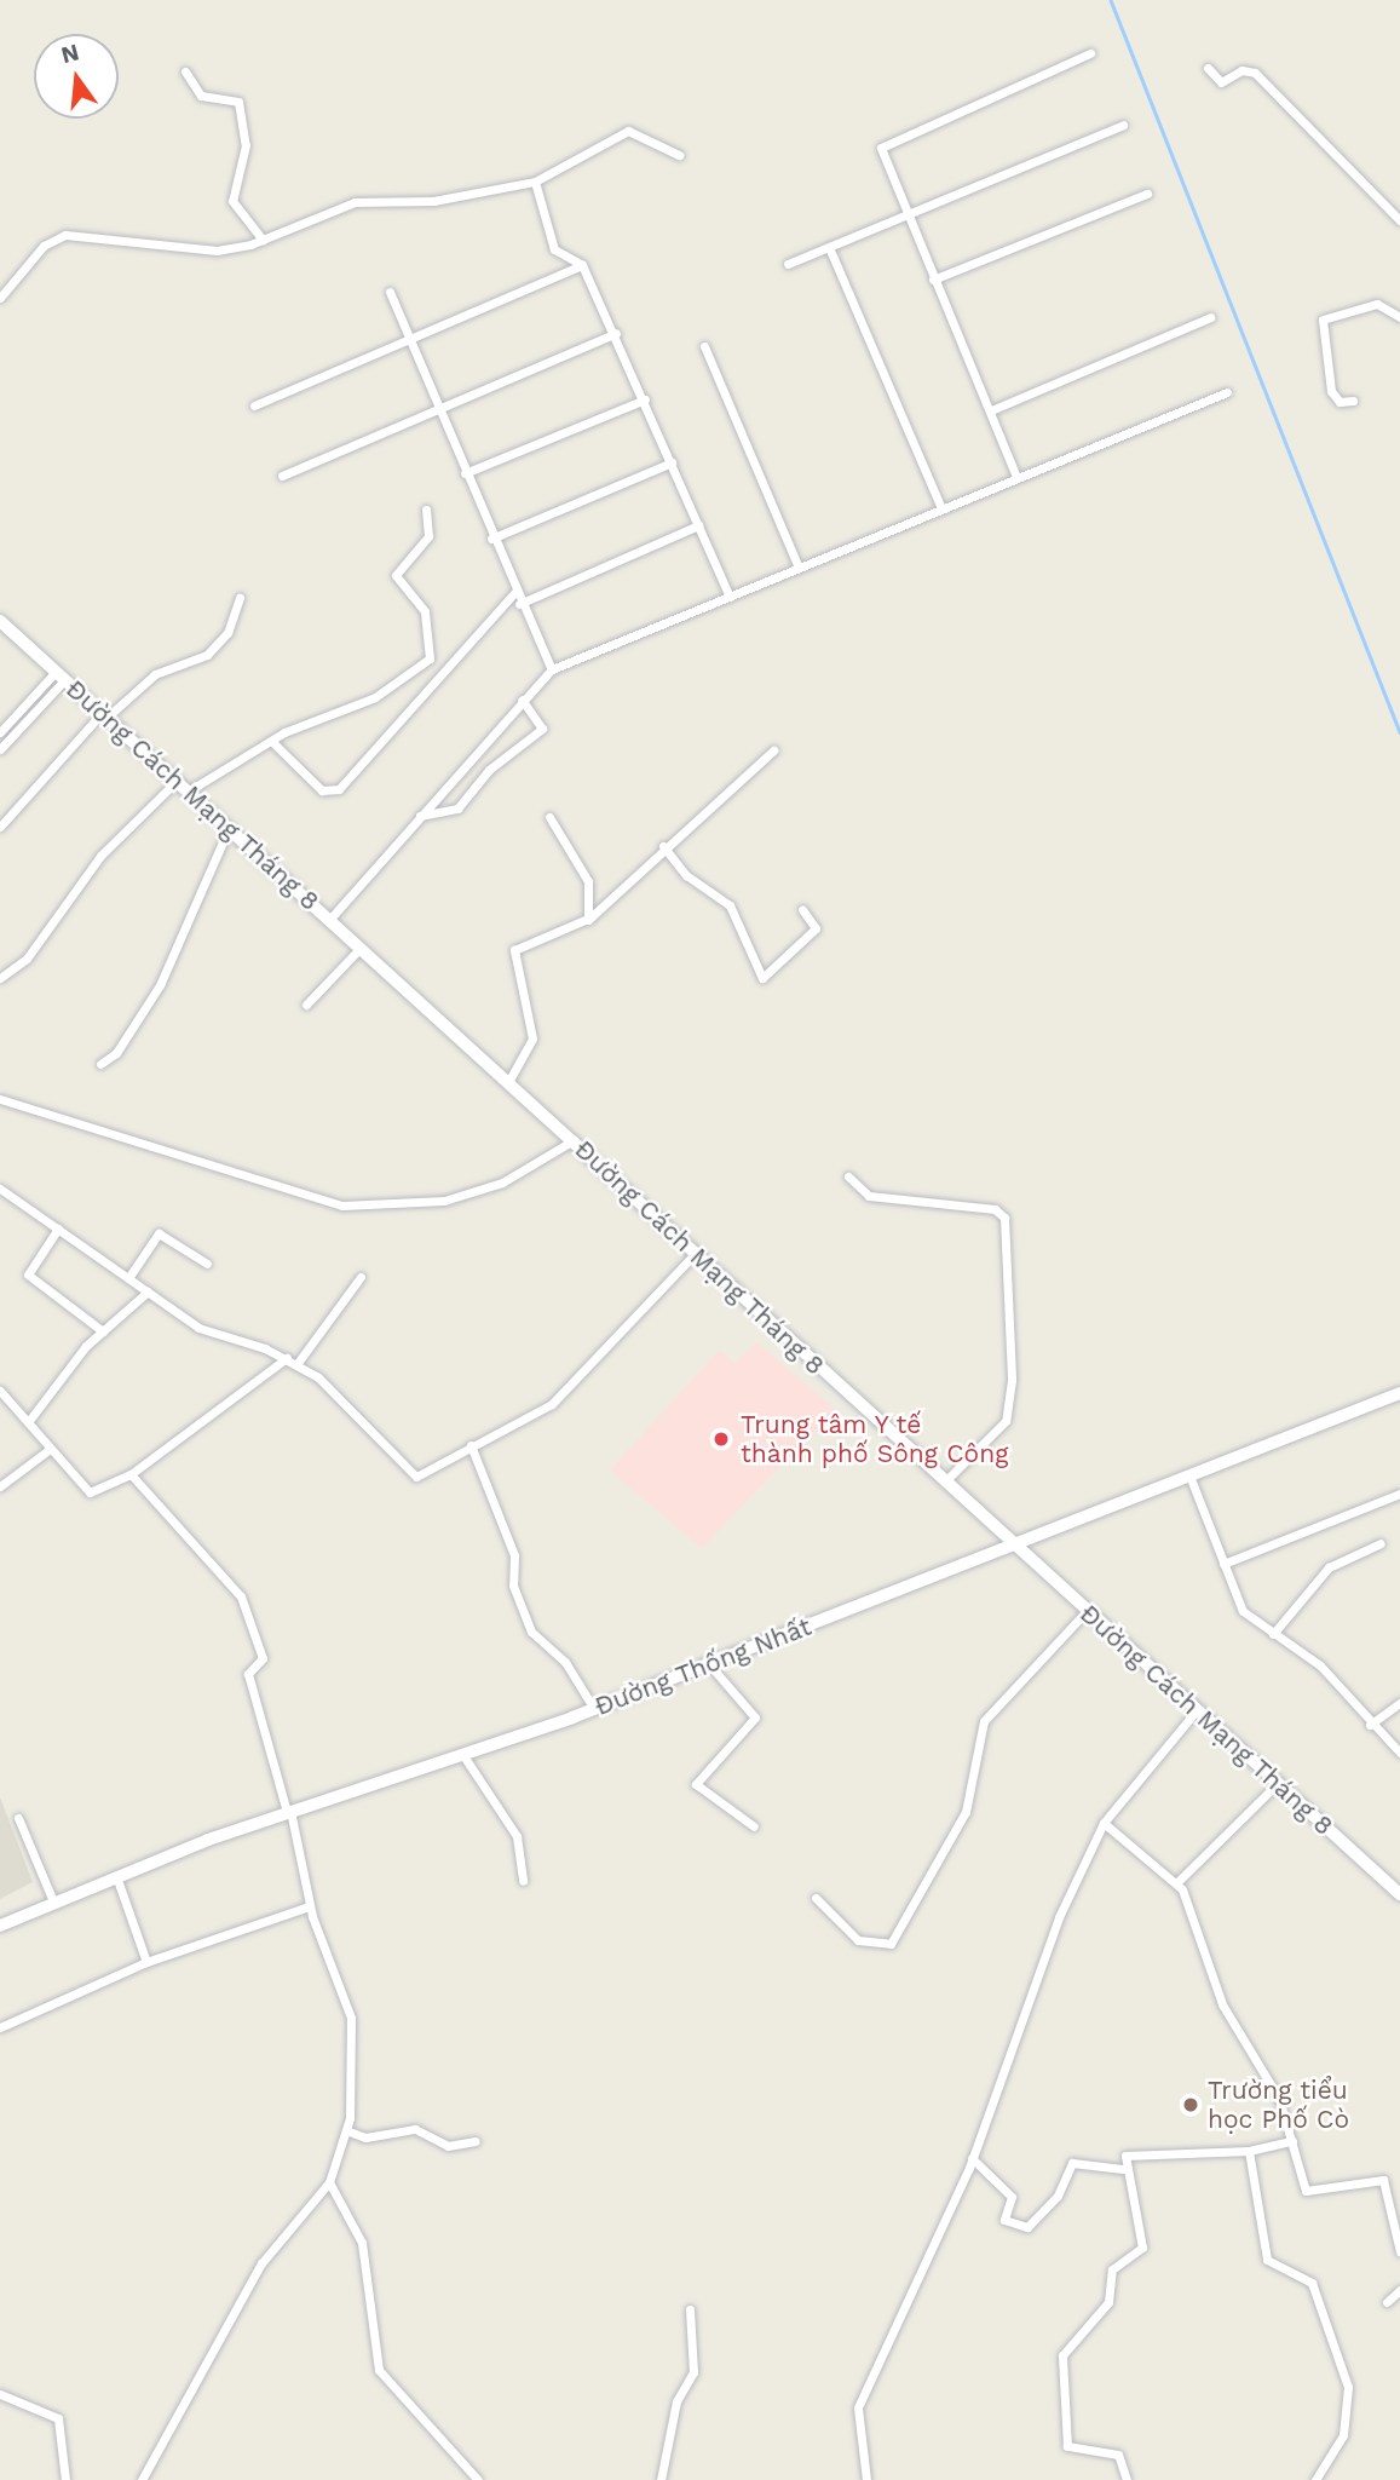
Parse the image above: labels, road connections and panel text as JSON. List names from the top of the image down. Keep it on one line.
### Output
{"streets":{"street":["Đường Cách Mạng Tháng 8","Đường Thống Nhất"]},"crossings":[["Đường Cách Mạng Tháng 8","Đường Thống Nhất"]],"places":["Trung tâm Y tế thành phố Sông Công","Trường tiểu học Phố Cò"],"north":"top"}
